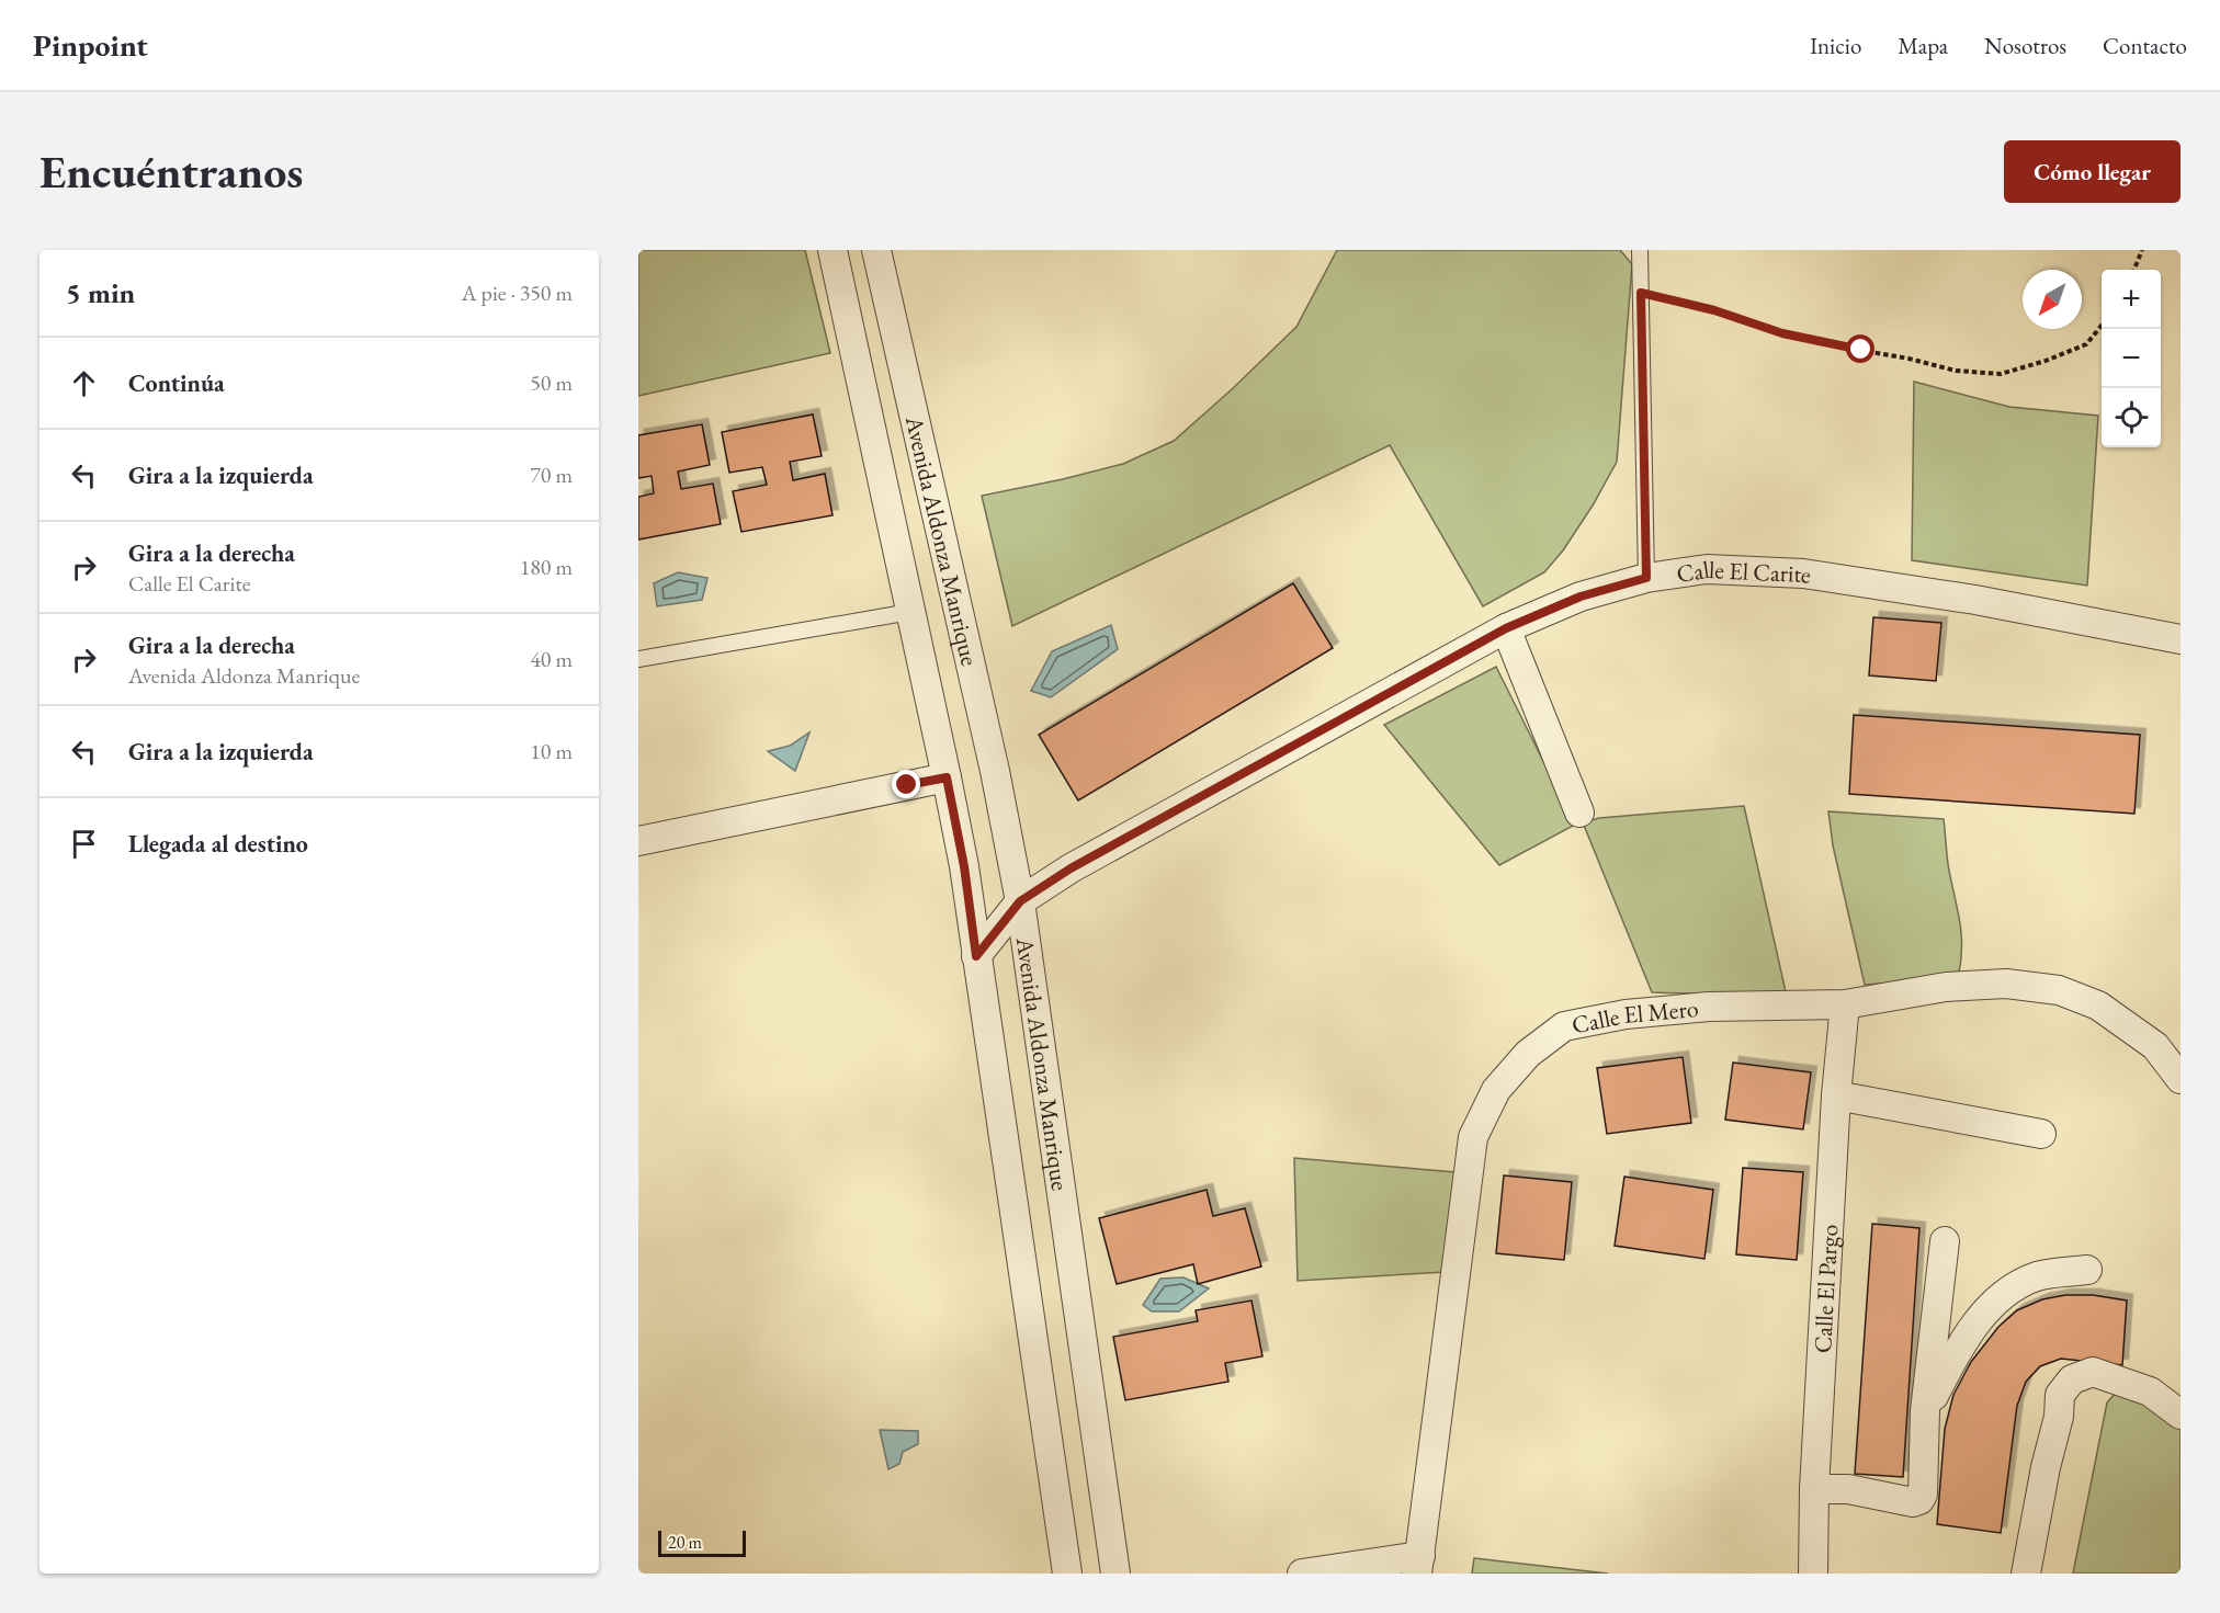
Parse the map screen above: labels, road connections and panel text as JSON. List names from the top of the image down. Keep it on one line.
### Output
{"streets":{"street":["Avenida Aldonza Manrique","Calle El Carite","Calle El Mero","Calle El Pargo"]},"crossings":[["Avenida Aldonza Manrique","Calle El Carite"],["Calle El Mero","Calle El Pargo"]],"scale_bar":"20 m","north":"bottom left","page":{"header":"Pinpoint","nav":["Inicio","Mapa","Nosotros","Contacto"],"buttons":"Cómo llegar","title":"Encuéntranos","heading":["5 min","A pie · 350 m"],"map_buttons":["+","−"],"list":[["Continúa","50 m"],["Gira a la izquierda","70 m"],["Gira a la derecha","Calle El Carite","180 m"],["Gira a la derecha","Avenida Aldonza Manrique","40 m"],["Gira a la izquierda","10 m"],"Llegada al destino"],"scale":"20 m"}}
